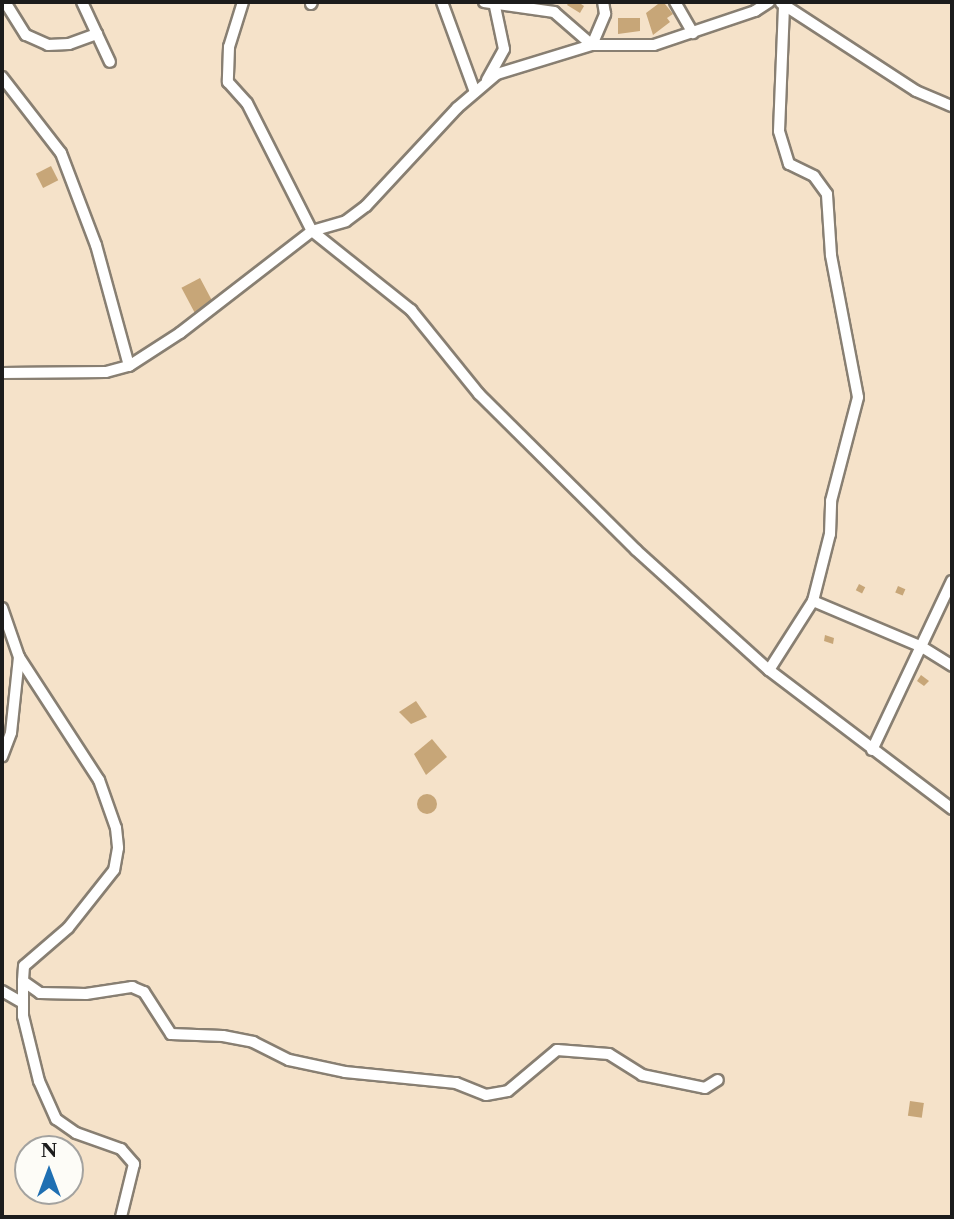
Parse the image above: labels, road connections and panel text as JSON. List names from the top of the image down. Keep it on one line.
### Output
{"north":"top"}
